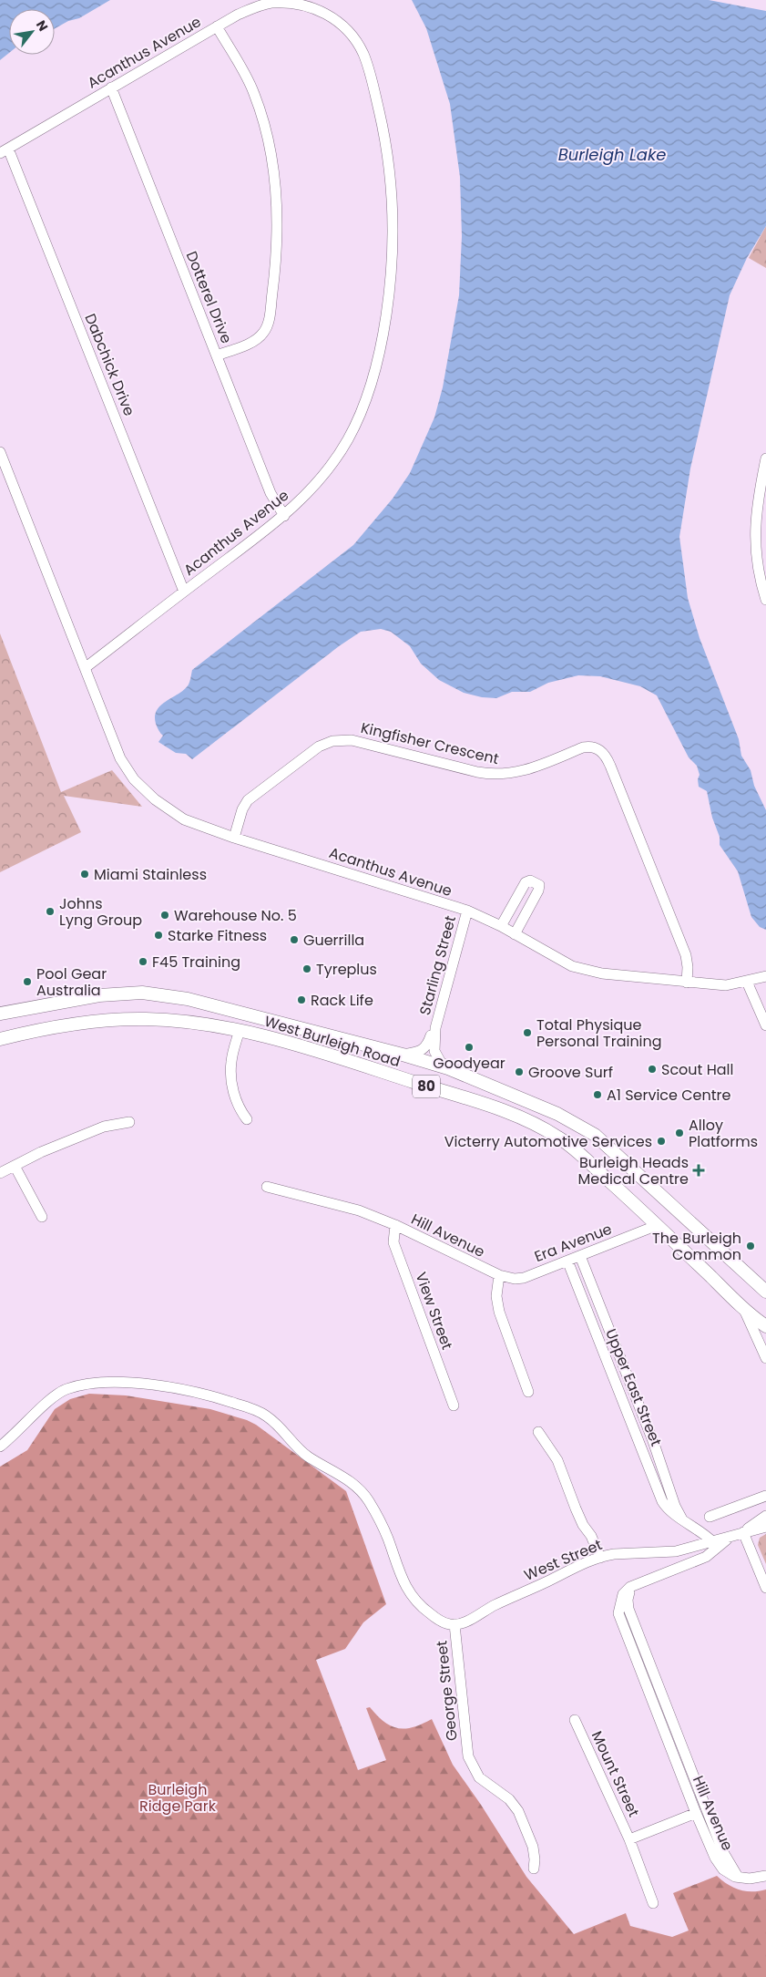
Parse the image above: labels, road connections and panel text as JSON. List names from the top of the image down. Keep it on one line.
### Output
{"streets":{"main road":["West Burleigh Road","80"],"street":["Acanthus Avenue","Dotterel Drive","Dabchick Drive","Kingfisher Crescent","Starling Street","Hill Avenue","Era Avenue","View Street","Upper East Street","West Street","George Street","Mount Street"]},"crossings":[["Acanthus Avenue","Dotterel Drive"],["Acanthus Avenue","Dabchick Drive"],["Acanthus Avenue","Kingfisher Crescent"],["Acanthus Avenue","Starling Street"],["Starling Street","West Burleigh Road"],["West Burleigh Road","Era Avenue"],["Hill Avenue","Era Avenue"],["Hill Avenue","View Street"],["Hill Avenue","West Street"],["Hill Avenue","Mount Street"],["Era Avenue","Upper East Street"],["Upper East Street","West Street"],["West Street","George Street"]],"water":["Burleigh Lake"],"parks":["Burleigh Ridge Park"],"places":{"other":["Miami Stainless","Johns Lyng Group","Warehouse No. 5","Starke Fitness","Guerrilla","F45 Training","Tyreplus","Pool Gear Australia","Rack Life","Total Physique Personal Training","Goodyear","Scout Hall","Groove Surf","A1 Service Centre","Alloy Platforms","Victerry Automotive Services","The Burleigh Common"],"health":["Burleigh Heads Medical Centre"]},"north":"top right"}
